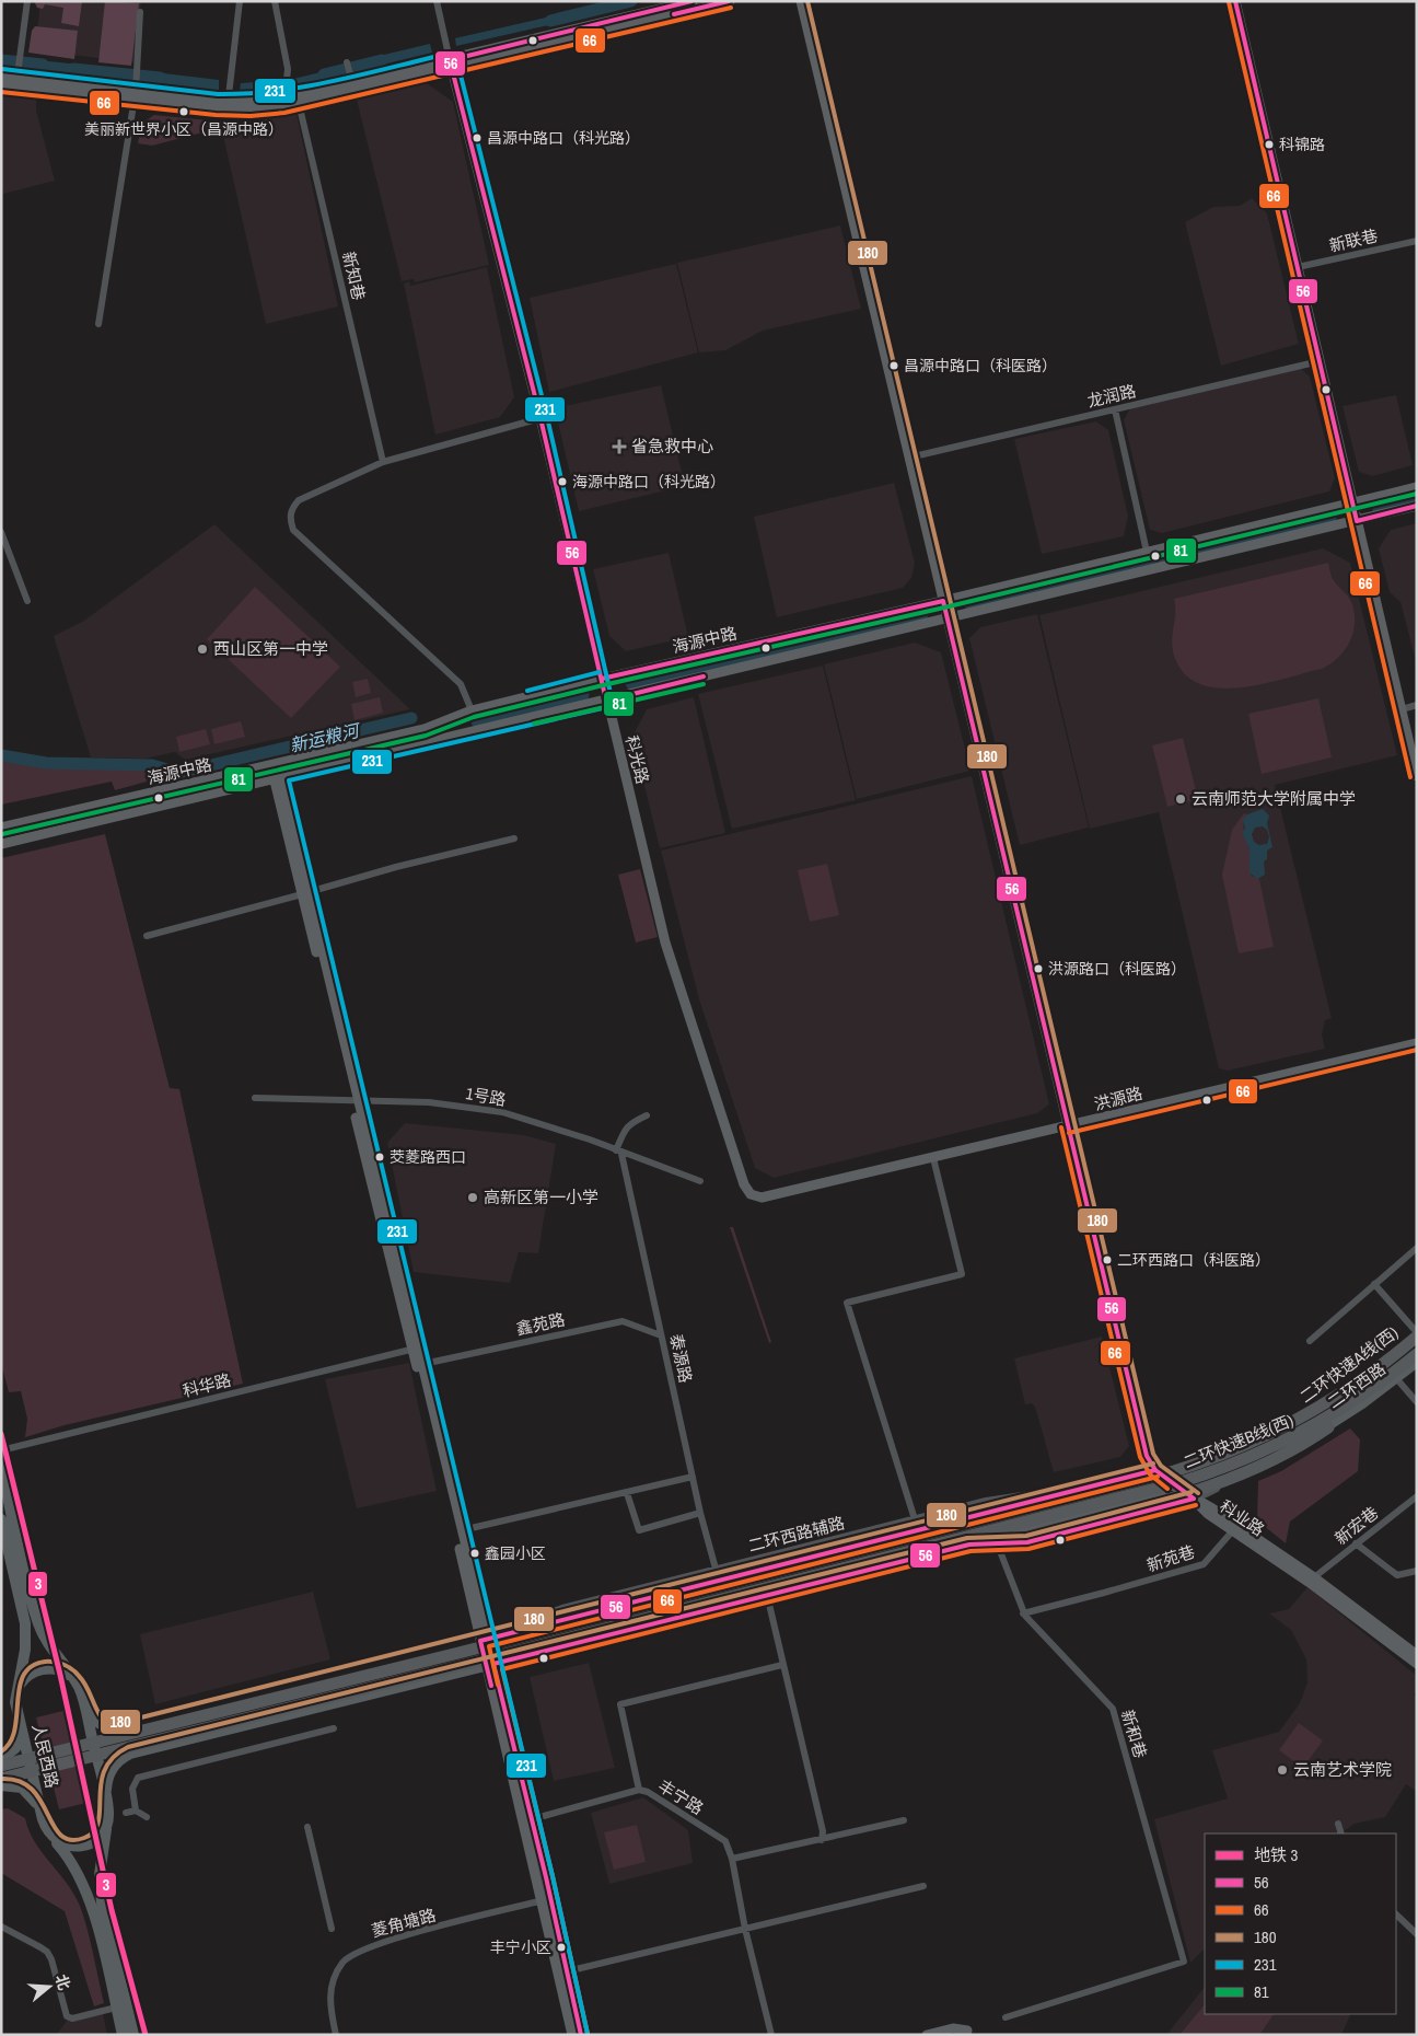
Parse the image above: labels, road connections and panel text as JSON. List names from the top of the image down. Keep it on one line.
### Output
{"streets":{"highway":["二环快速A线(西)","二环快速B线(西)"],"main road":["二环西路","人民西路"],"street":["新联巷","新知巷","龙润路","海源中路","科光路","1号路","洪源路","鑫苑路","泰源路","科华路","科业路","新宏巷","二环西路辅路","新苑巷","新和巷","丰宁路","菱角塘路"]},"crossings":[["海源中路","科光路"],["科光路","洪源路"],["1号路","泰源路"],["鑫苑路","泰源路"],["泰源路","二环西路辅路"],["二环快速A线(西)","二环西路"],["二环西路","二环西路辅路"],["科业路","新宏巷"],["科业路","新苑巷"],["新苑巷","新和巷"]],"water":["新运粮河"],"places":{"other":["美丽新世界小区（昌源中路）","昌源中路口（科光路）","科锦路","昌源中路口（科医路）","海源中路口（科光路）","西山区第一中学","云南师范大学附属中学","洪源路口（科医路）","茭菱路西口","高新区第一小学","二环西路口（科医路）","鑫园小区","云南艺术学院","丰宁小区"],"health":["省急救中心"]},"lines":["transit line 56","transit line 180","transit line 66","transit line 231","transit line 81","metro line 3"],"legend":["地铁 3","56","66","180","231","81"],"north":"right"}
